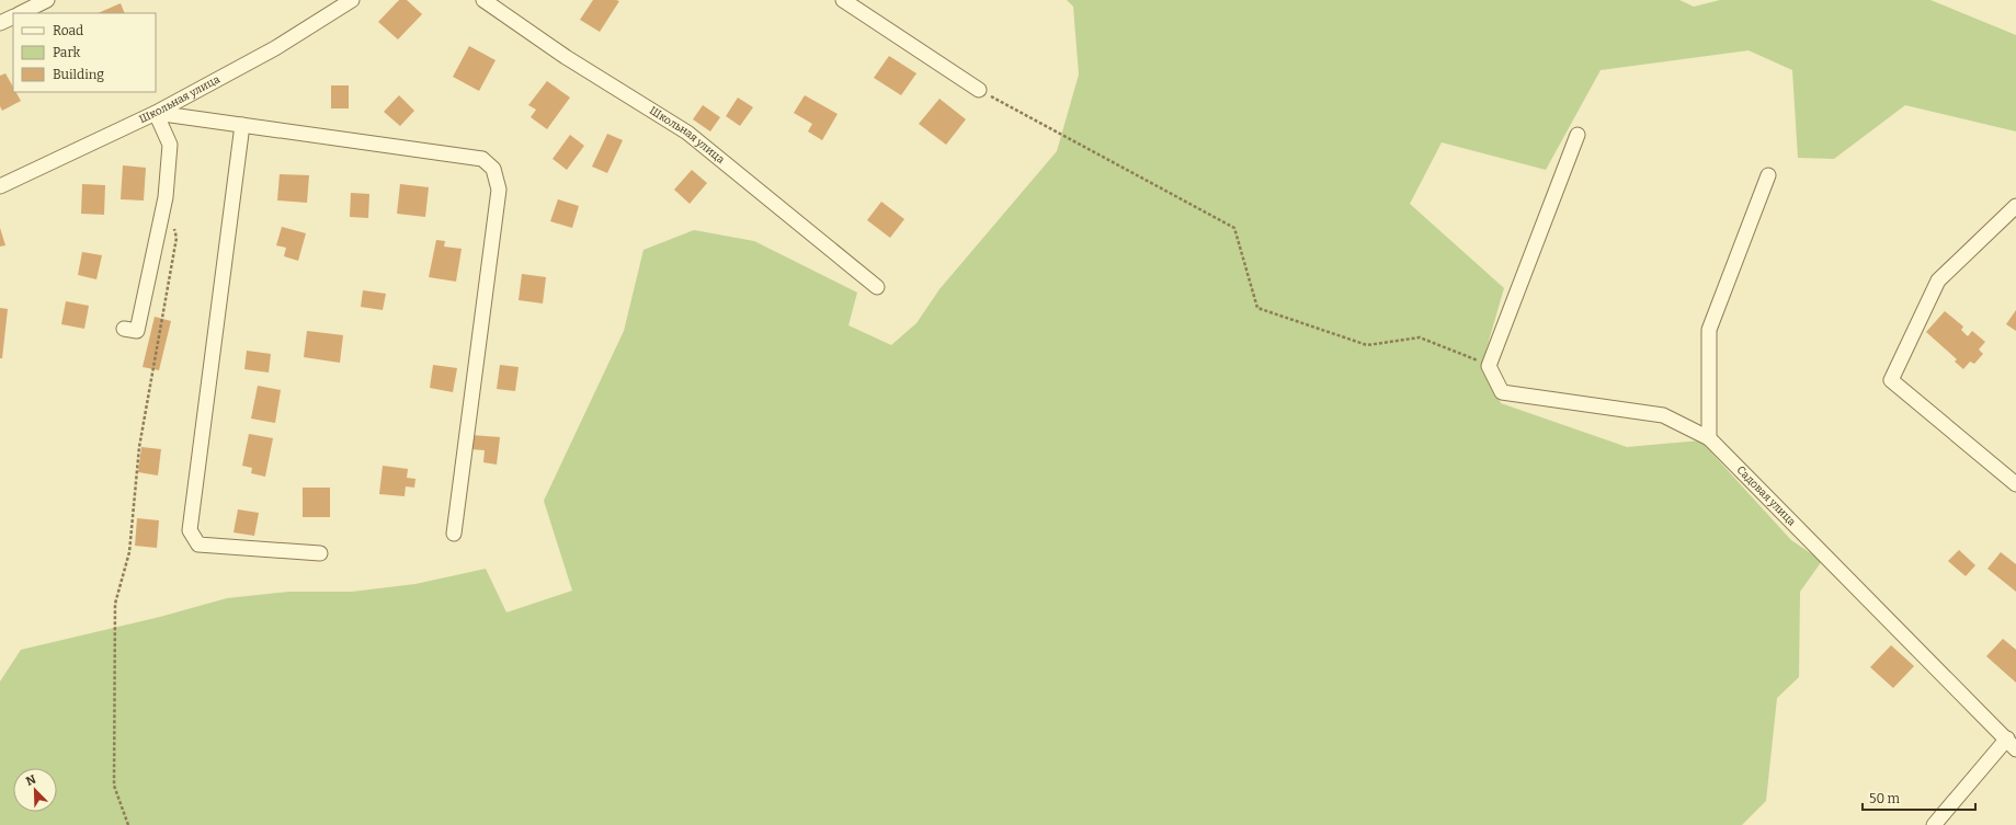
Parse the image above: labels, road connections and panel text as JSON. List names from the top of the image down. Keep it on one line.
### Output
{"streets":{"street":["Школьная улица","Садовая улица"]},"legend":["Road","Park","Building"],"scale_bar":"50 m","north":"top left"}
